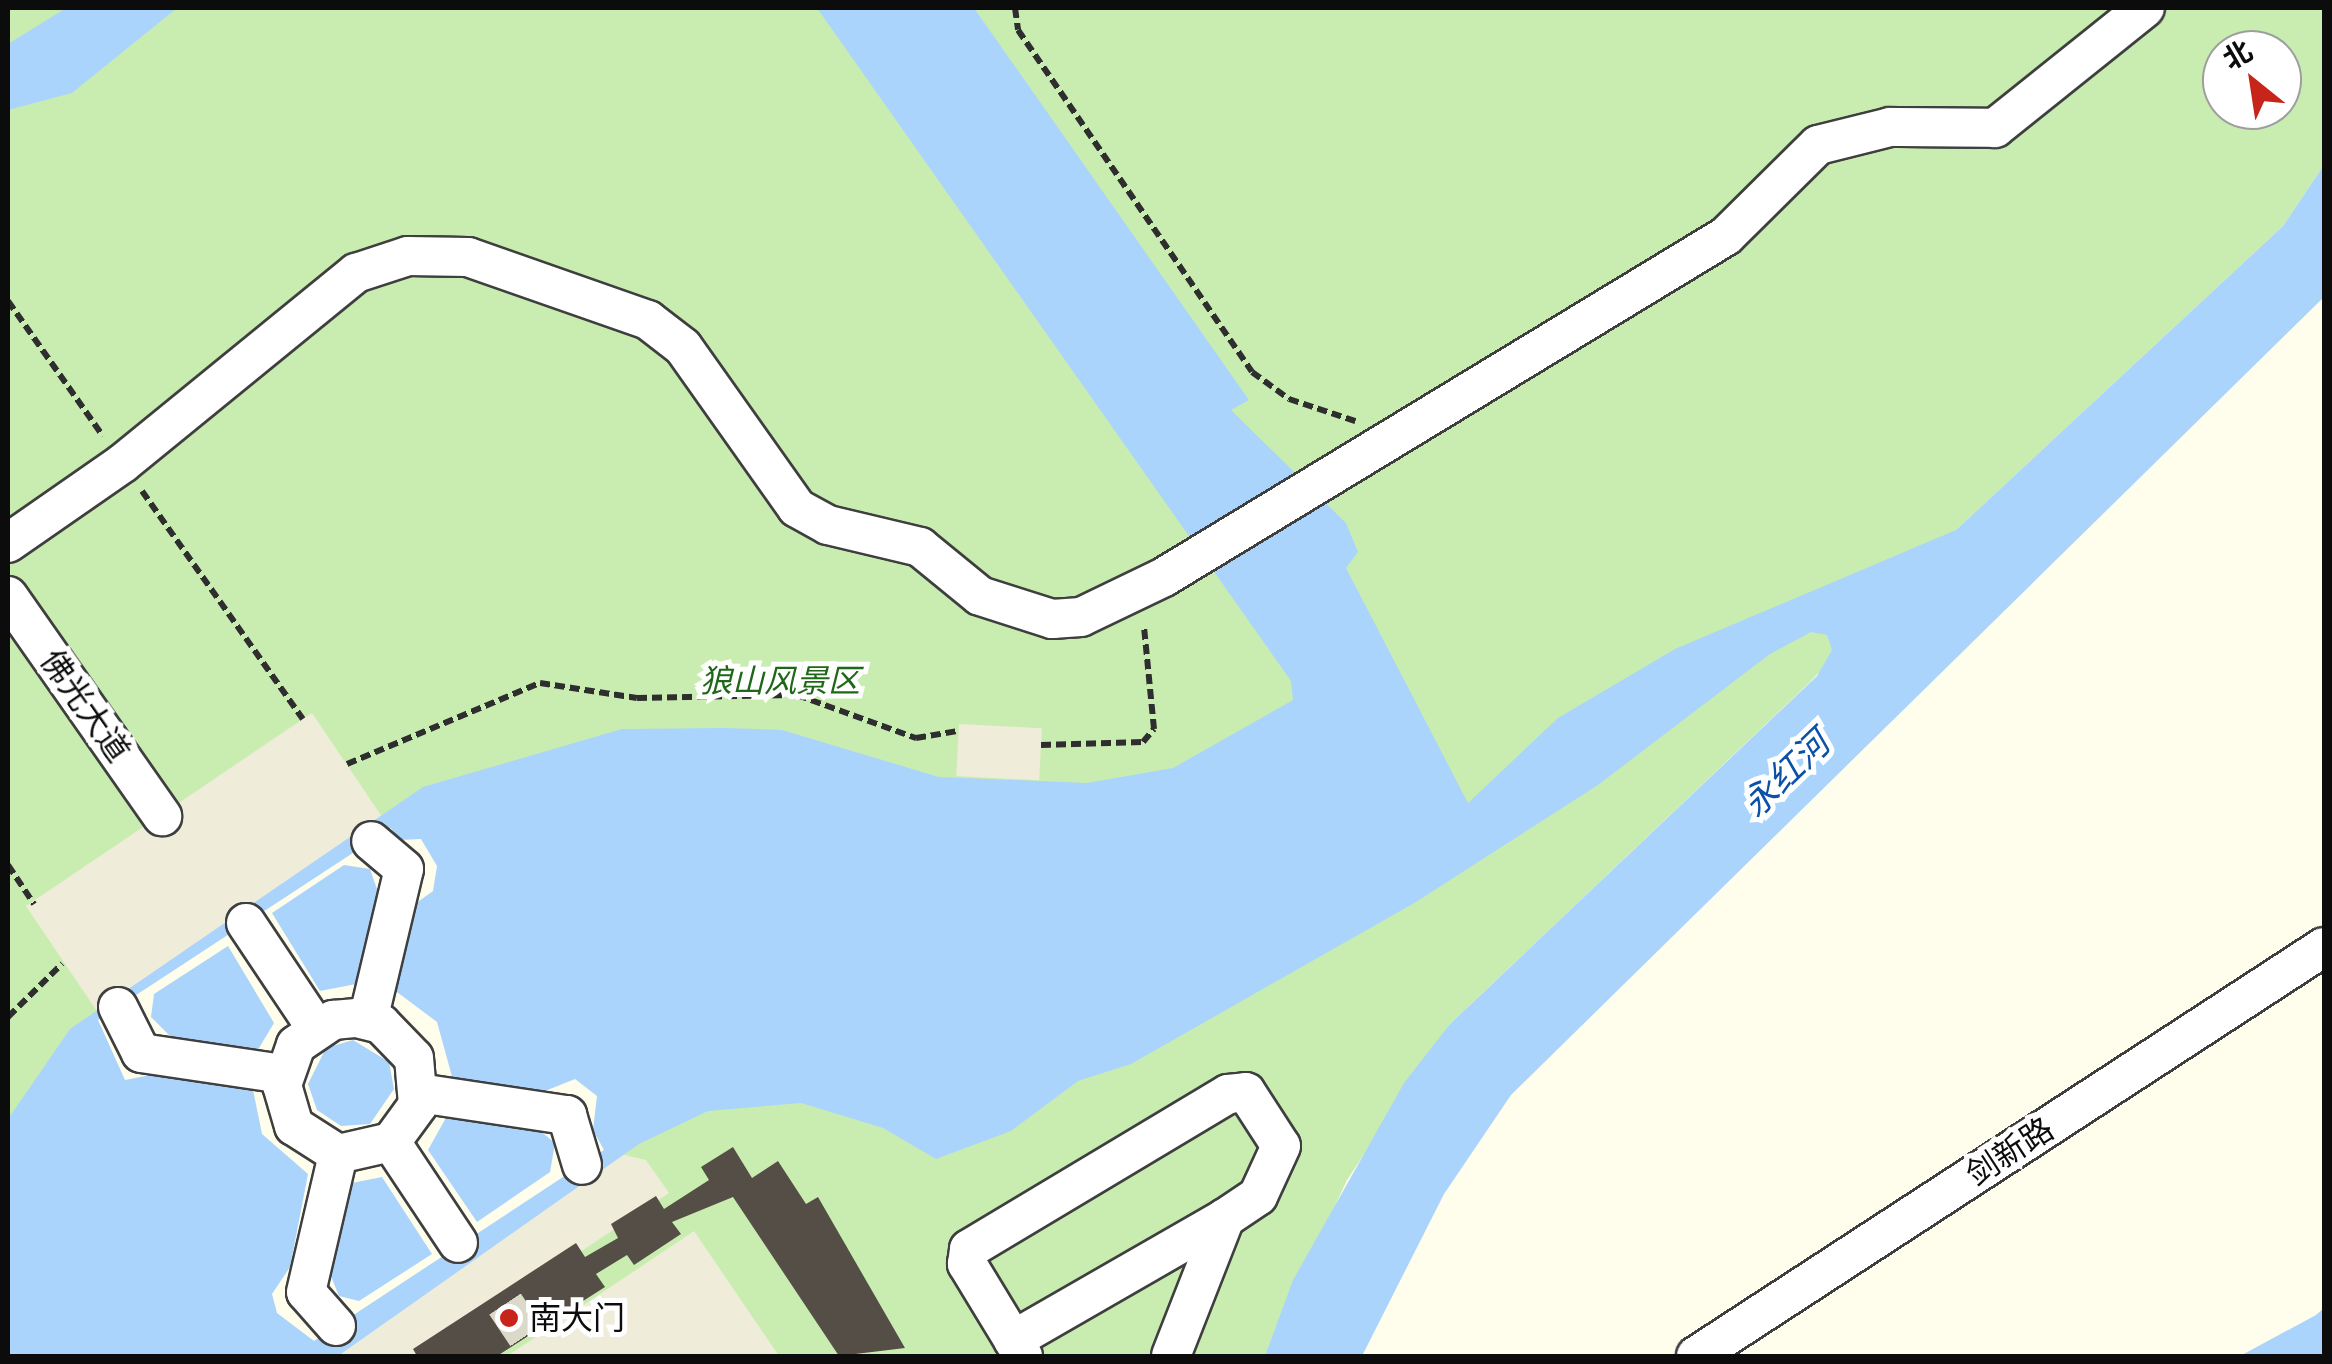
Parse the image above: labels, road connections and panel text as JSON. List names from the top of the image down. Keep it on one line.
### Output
{"streets":{"street":["佛光大道","剑新路"]},"water":["永红河"],"parks":["狼山风景区"],"places":["南大门"],"north":"top left"}
